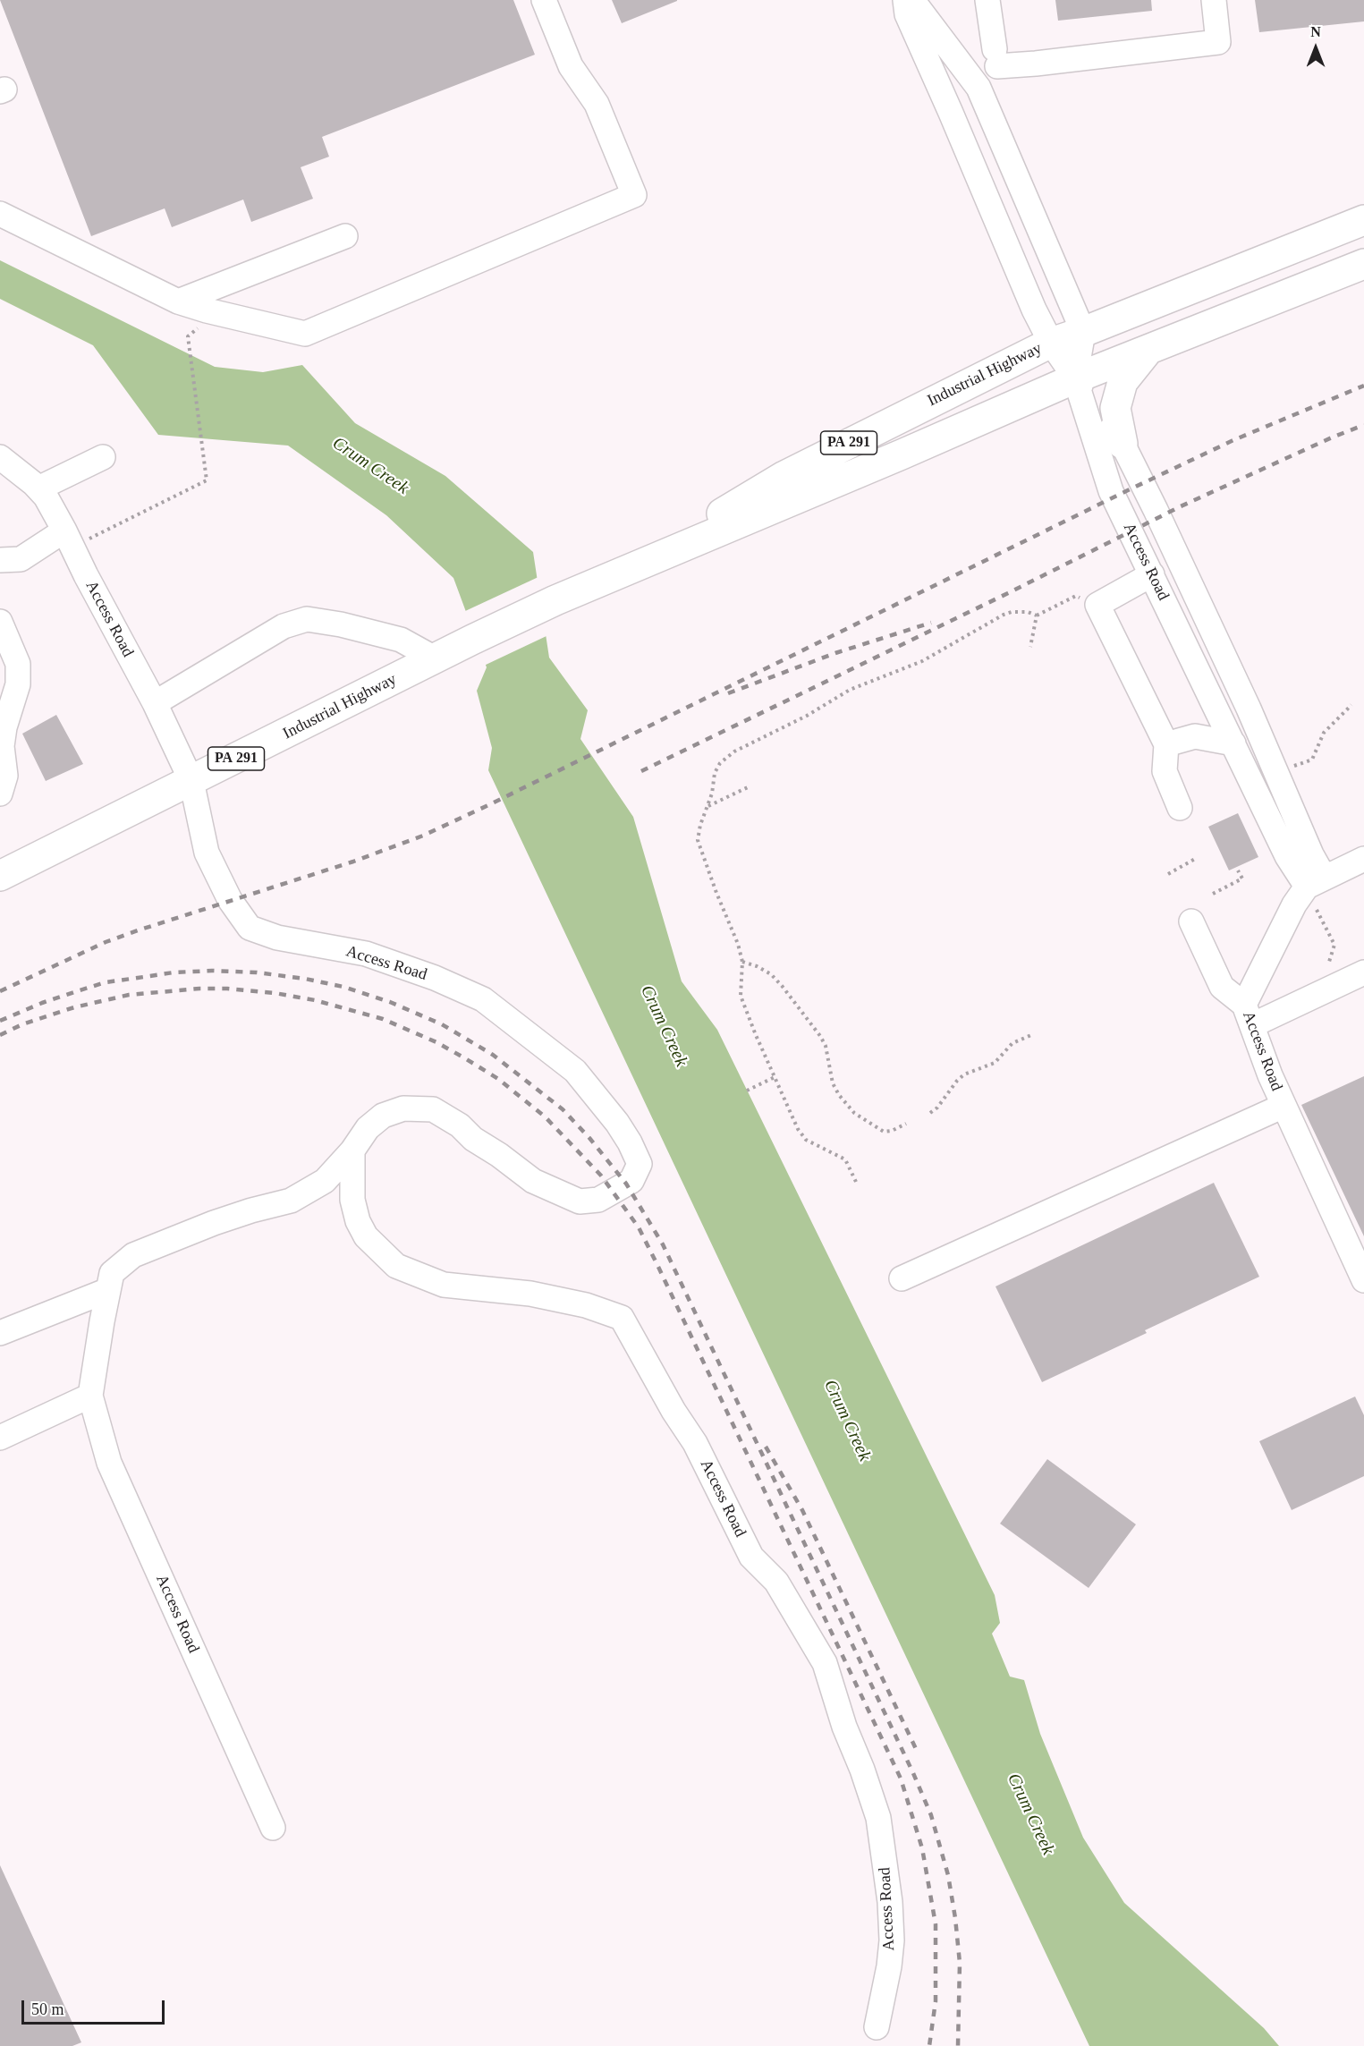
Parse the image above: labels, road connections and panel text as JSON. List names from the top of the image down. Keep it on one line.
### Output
{"streets":{"main road":["Industrial Highway","PA 291"],"lane":["Access Road"]},"crossings":[["Industrial Highway","Access Road"]],"water":["Crum Creek"],"scale_bar":"50 m","north":"top"}
